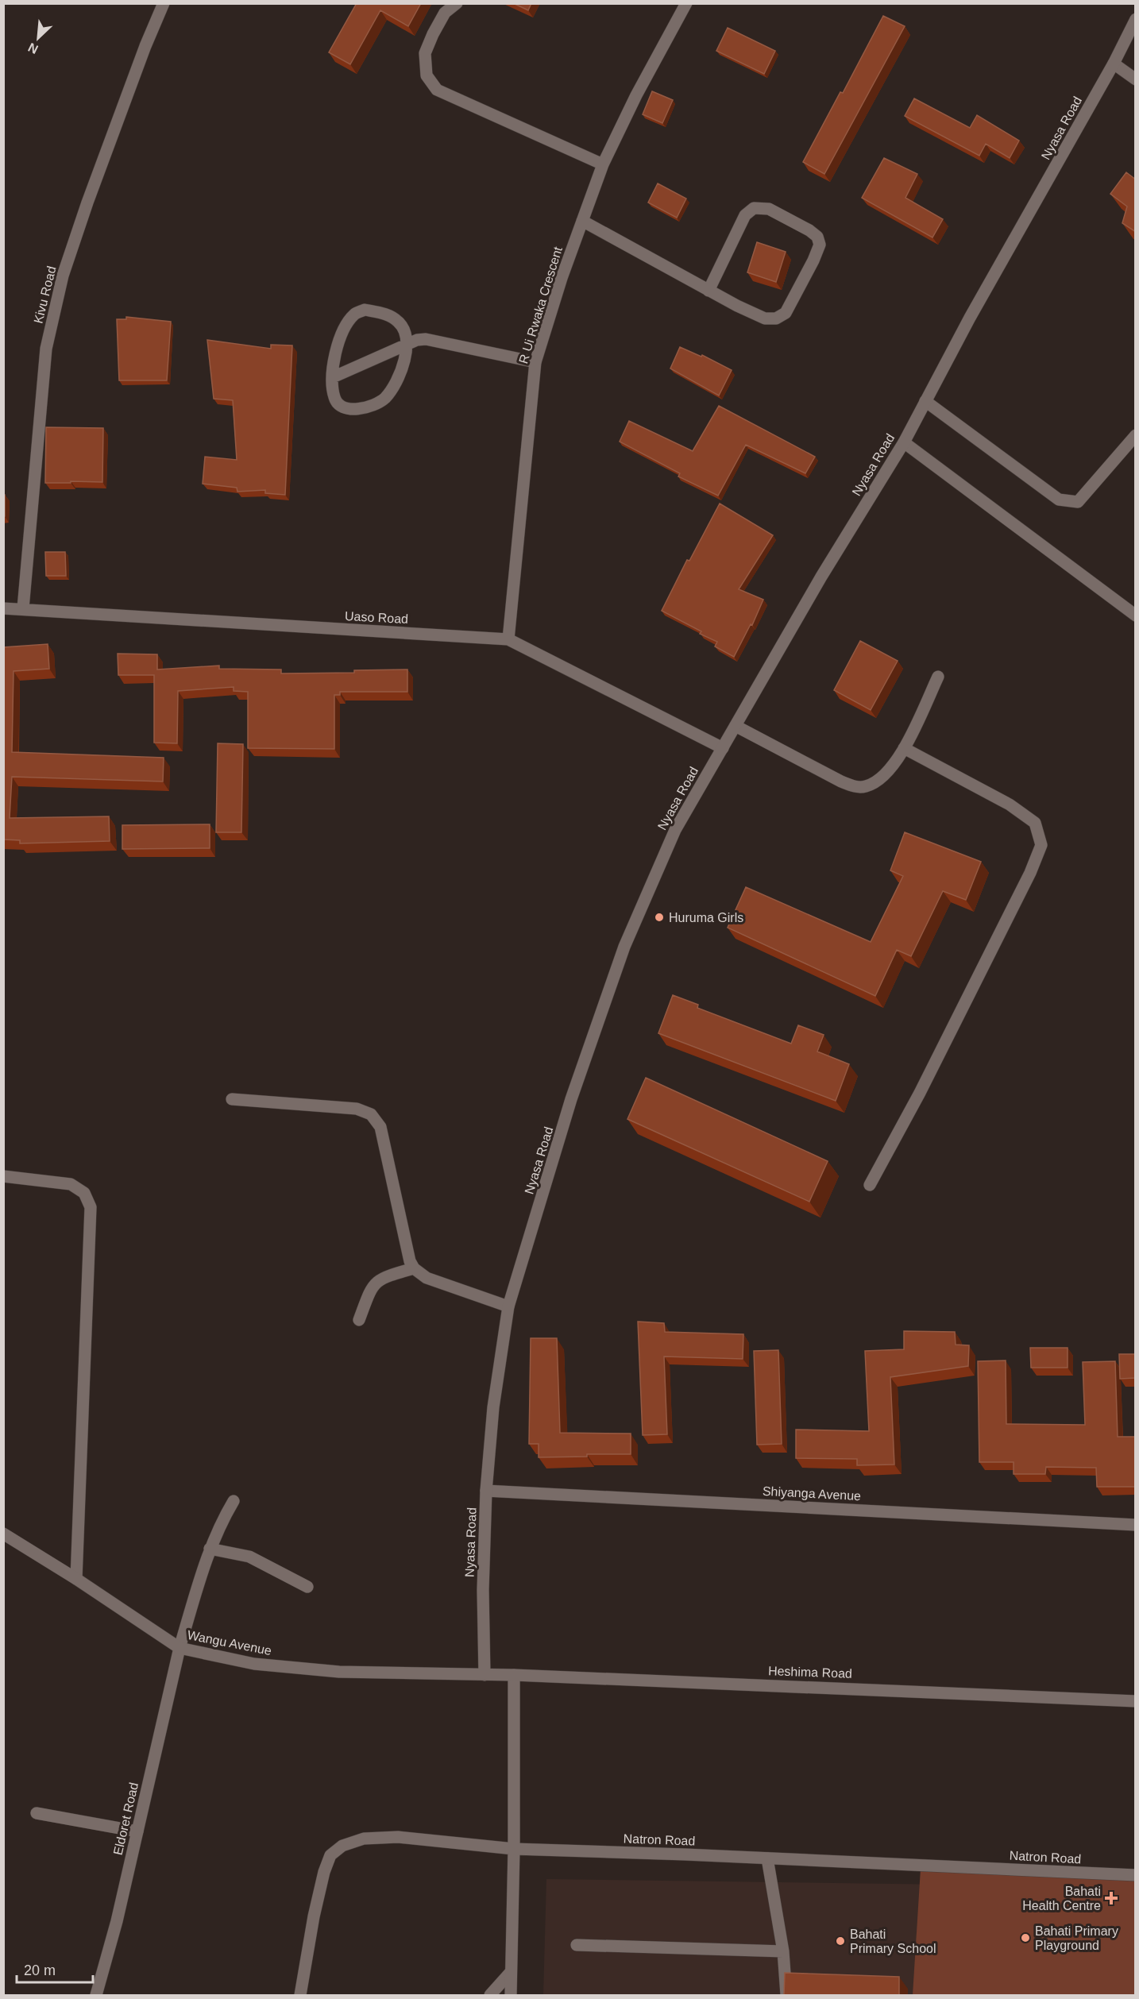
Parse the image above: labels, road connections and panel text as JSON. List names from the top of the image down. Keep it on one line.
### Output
{"streets":{"street":["Nyasa Road","Kivu Road","R Ui Rwaka Crescent","Uaso Road","Shiyanga Avenue","Wangu Avenue","Heshima Road","Eldoret Road","Natron Road"]},"crossings":[["Nyasa Road","Uaso Road"],["Nyasa Road","Shiyanga Avenue"],["Nyasa Road","Wangu Avenue"],["Nyasa Road","Heshima Road"],["Kivu Road","Uaso Road"],["R Ui Rwaka Crescent","Uaso Road"],["Wangu Avenue","Heshima Road"],["Wangu Avenue","Eldoret Road"]],"places":{"other":["Huruma Girls","Bahati Primary Playground","Bahati Primary School"],"health":["Bahati Health Centre"]},"scale_bar":"20 m","north":"bottom left"}
